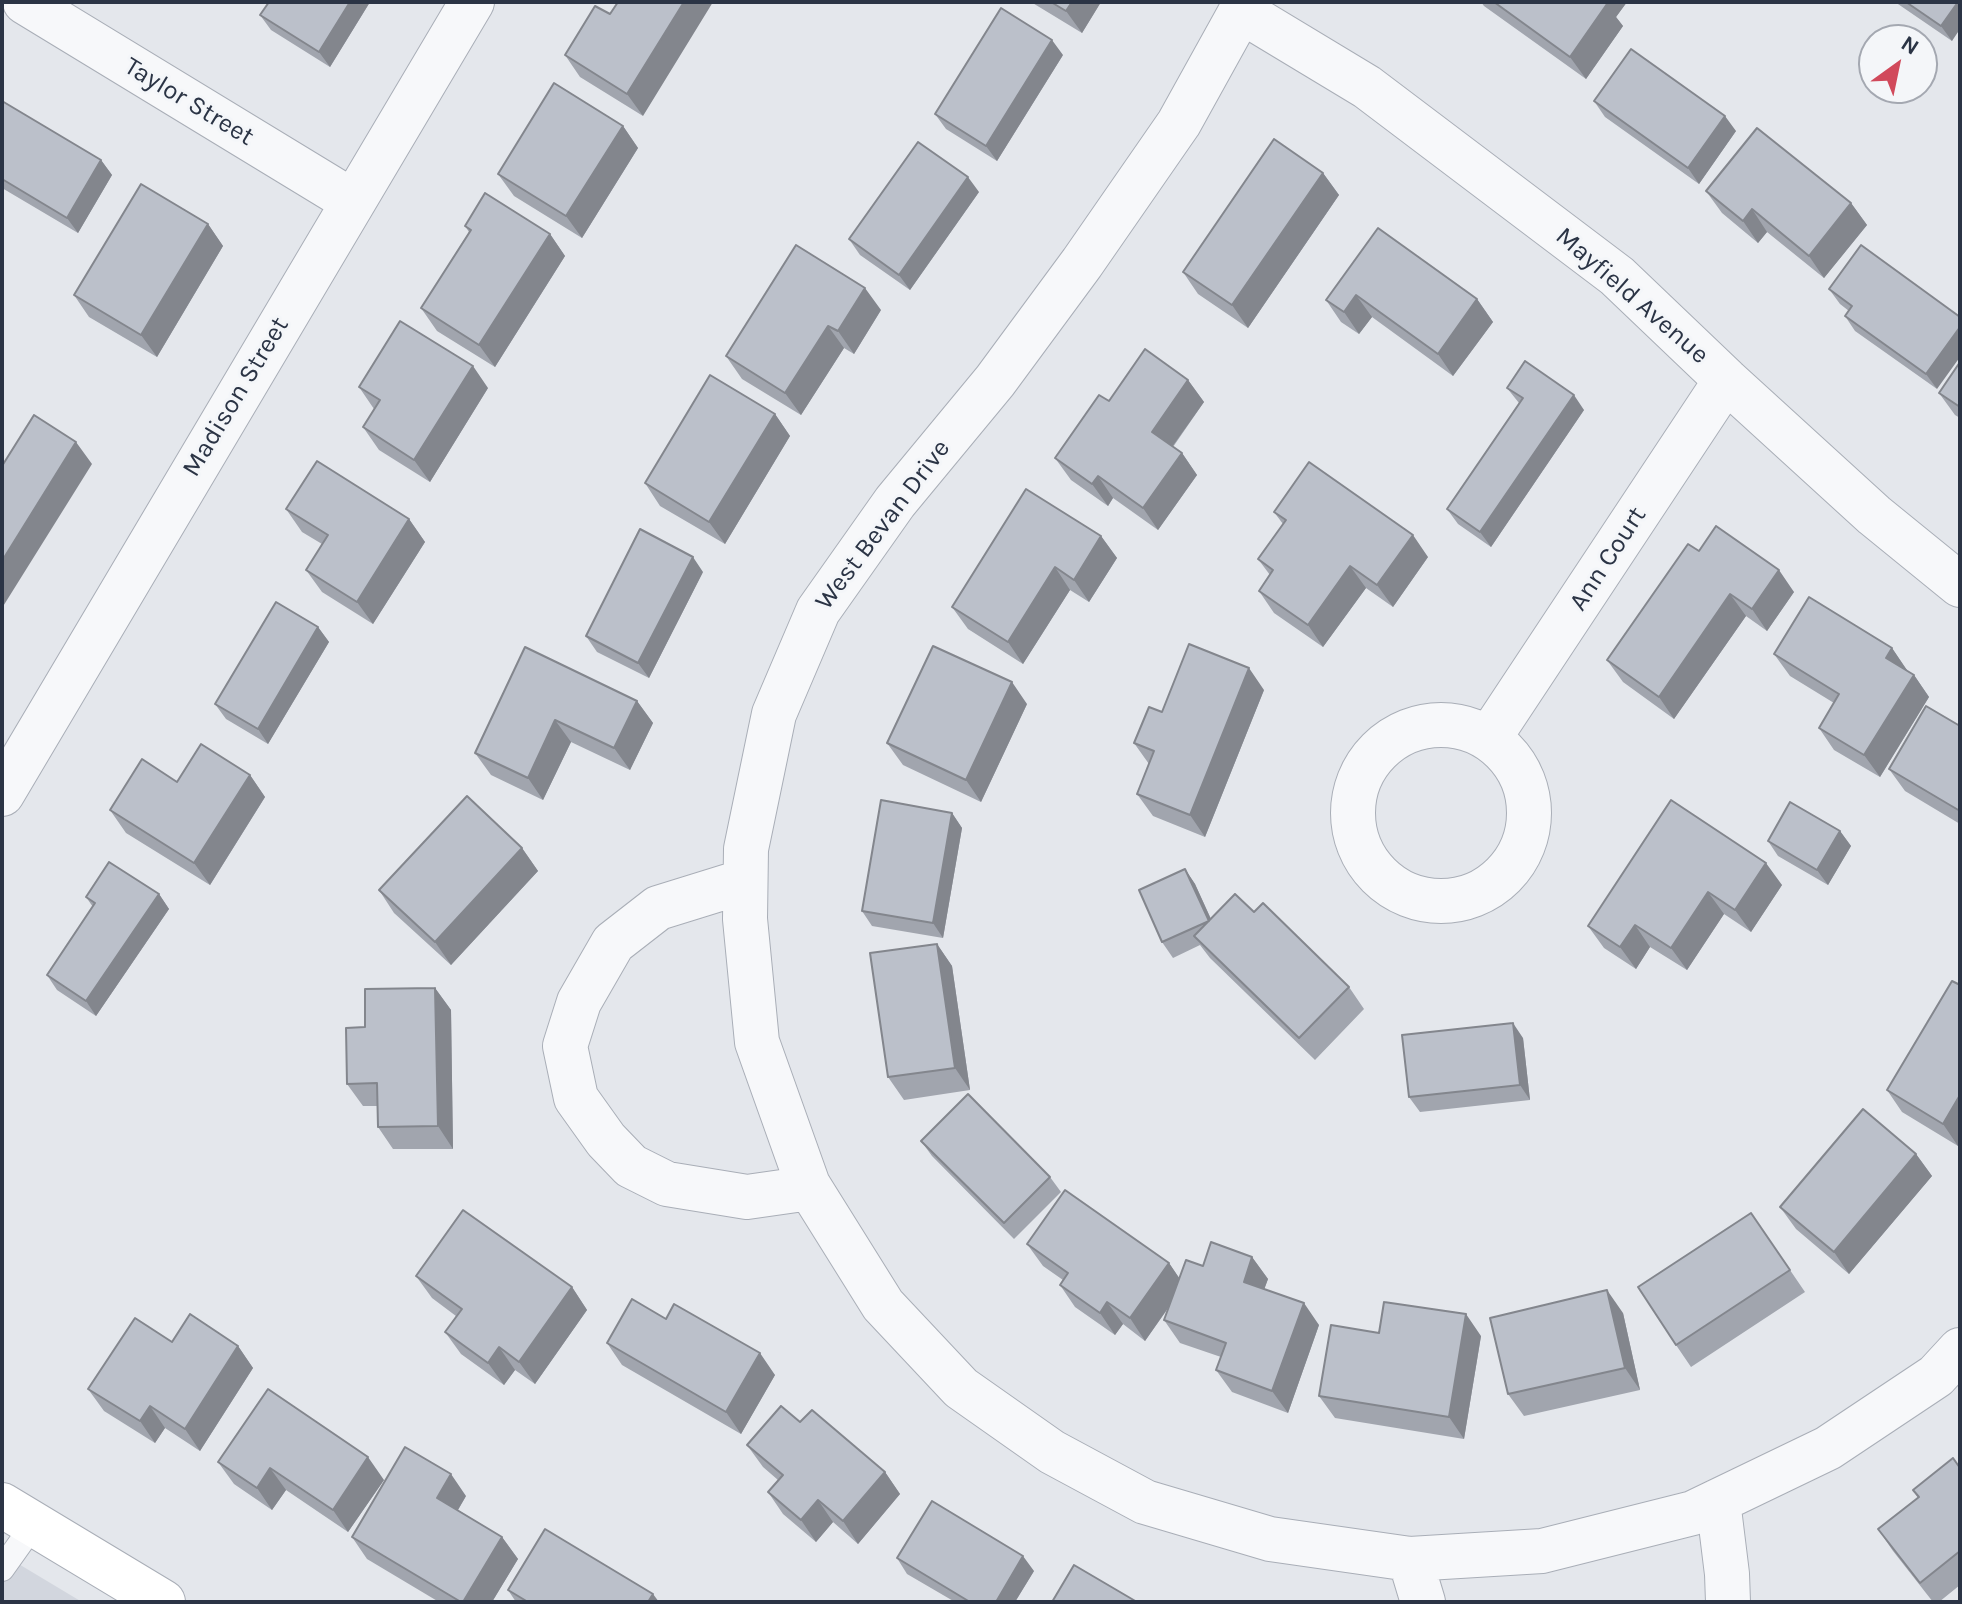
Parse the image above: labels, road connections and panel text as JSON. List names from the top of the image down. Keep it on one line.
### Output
{"streets":{"street":["Taylor Street","Mayfield Avenue","Madison Street","West Bevan Drive","Ann Court"]},"crossings":[["Taylor Street","Madison Street"],["Mayfield Avenue","West Bevan Drive"],["Mayfield Avenue","Ann Court"]],"north":"top right"}
